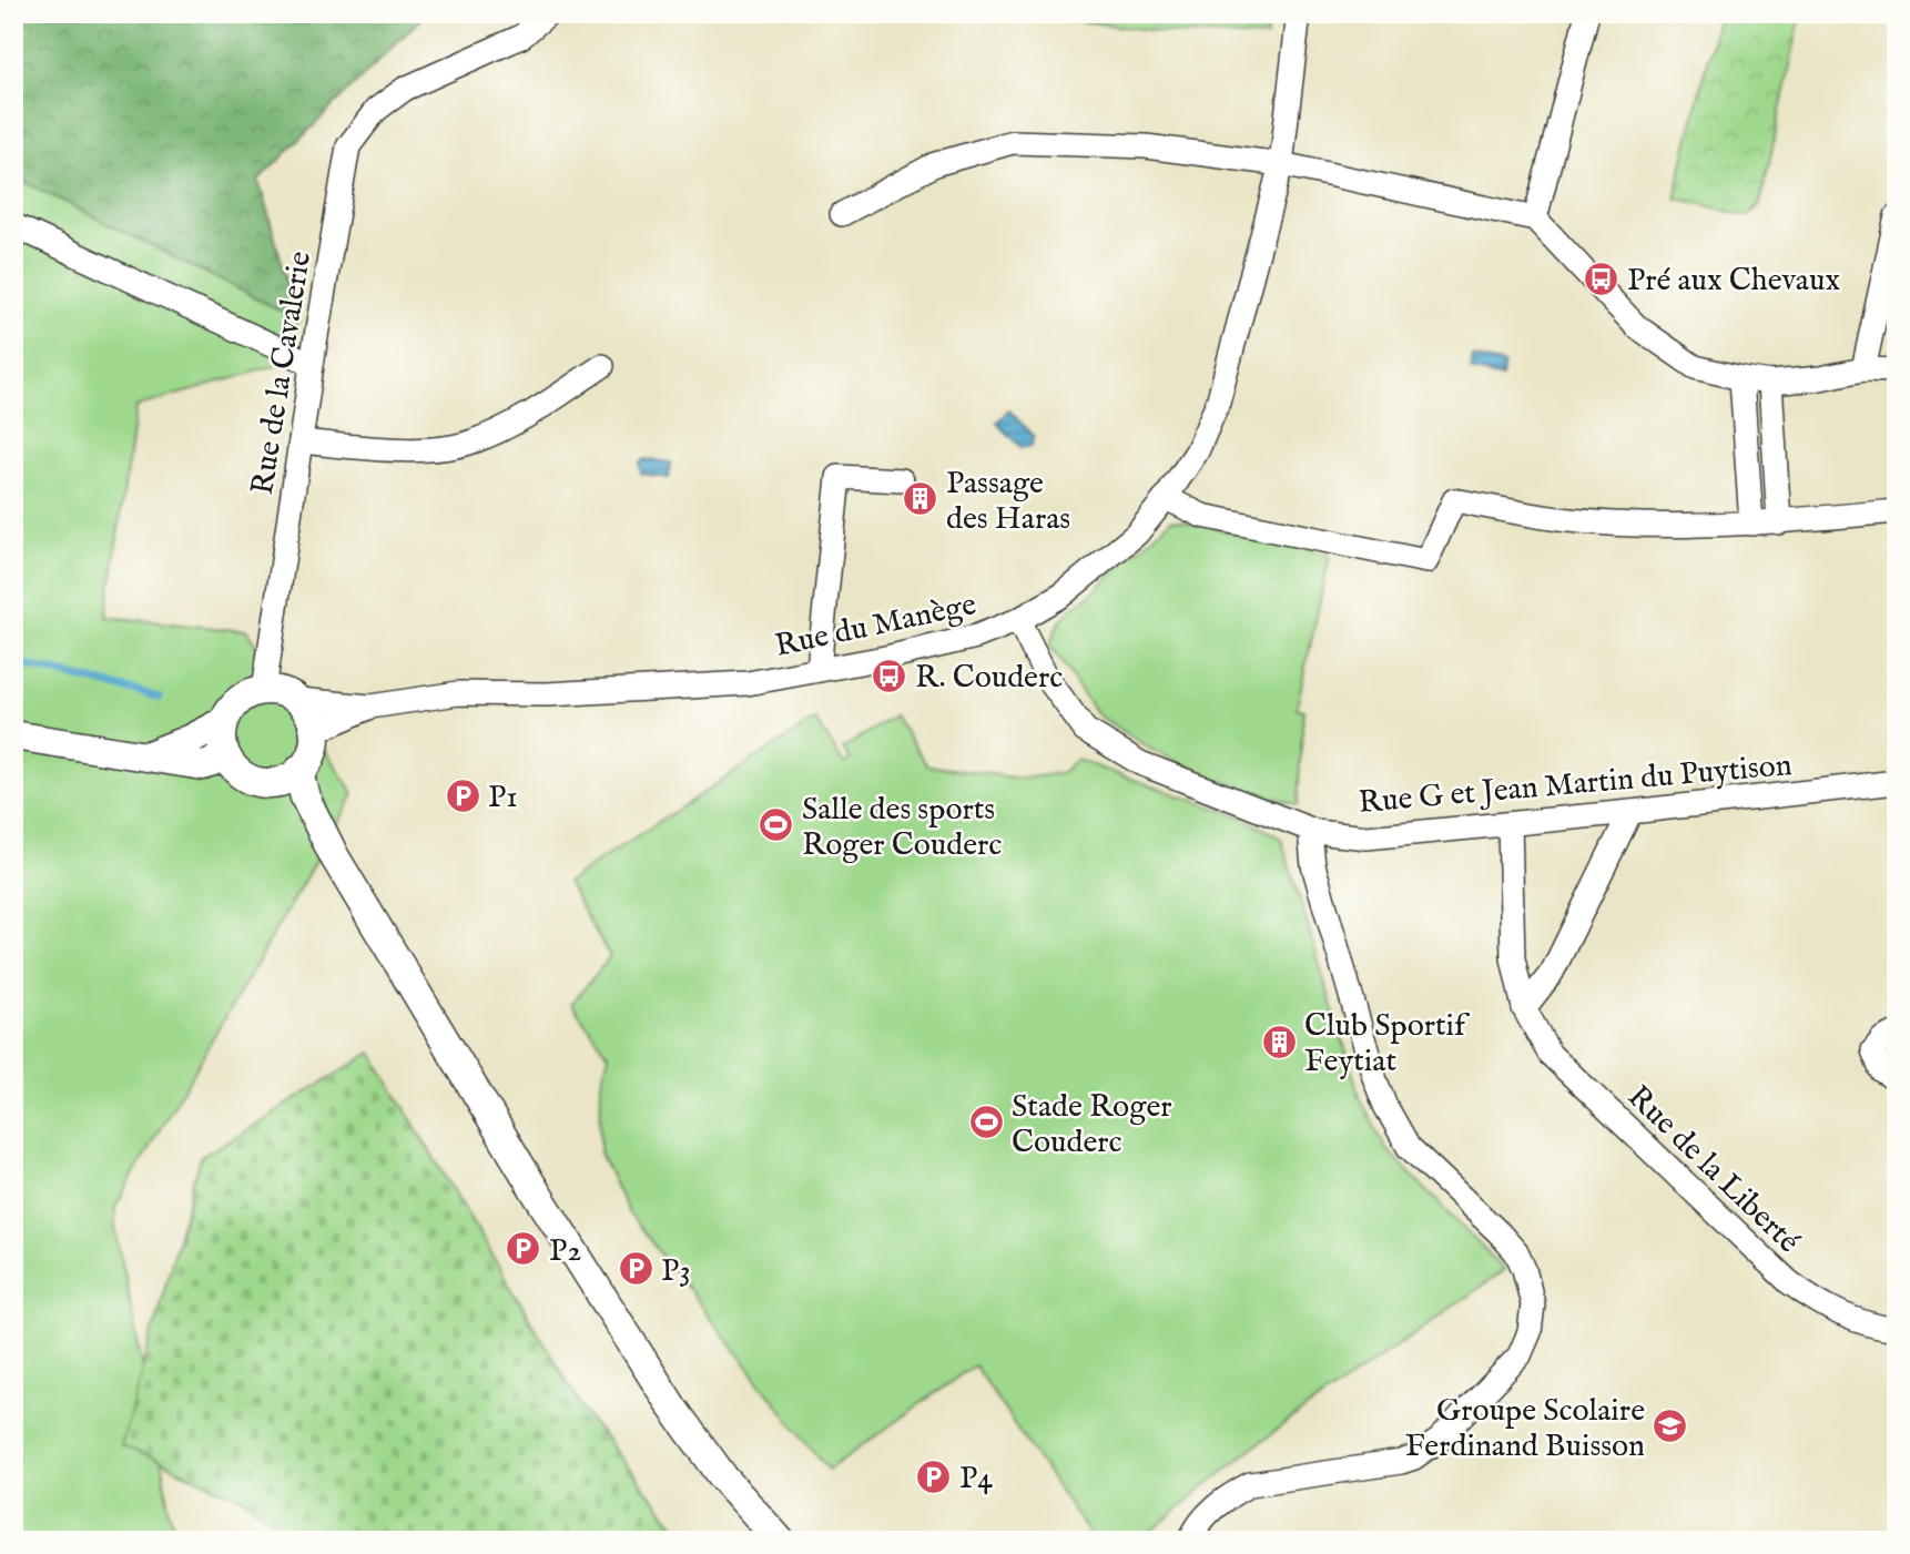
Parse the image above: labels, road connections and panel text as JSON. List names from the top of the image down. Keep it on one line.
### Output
{"streets":{"street":["Rue de la Cavalerie","Rue du Manège","Rue G et Jean Martin du Puytison","Rue de la Liberté"]},"crossings":[["Rue de la Cavalerie","Rue du Manège"],["Rue du Manège","Rue G et Jean Martin du Puytison"],["Rue G et Jean Martin du Puytison","Rue de la Liberté"]],"places":{"bus stop":["Pré aux Chevaux","R. Couderc"],"building":["Passage des Haras","Club Sportif Feytiat"],"parking":["P1","P2","P3","P4"],"sports":["Salle des sports Roger Couderc","Stade Roger Couderc"],"school or university":["Groupe Scolaire Ferdinand Buisson"]}}
